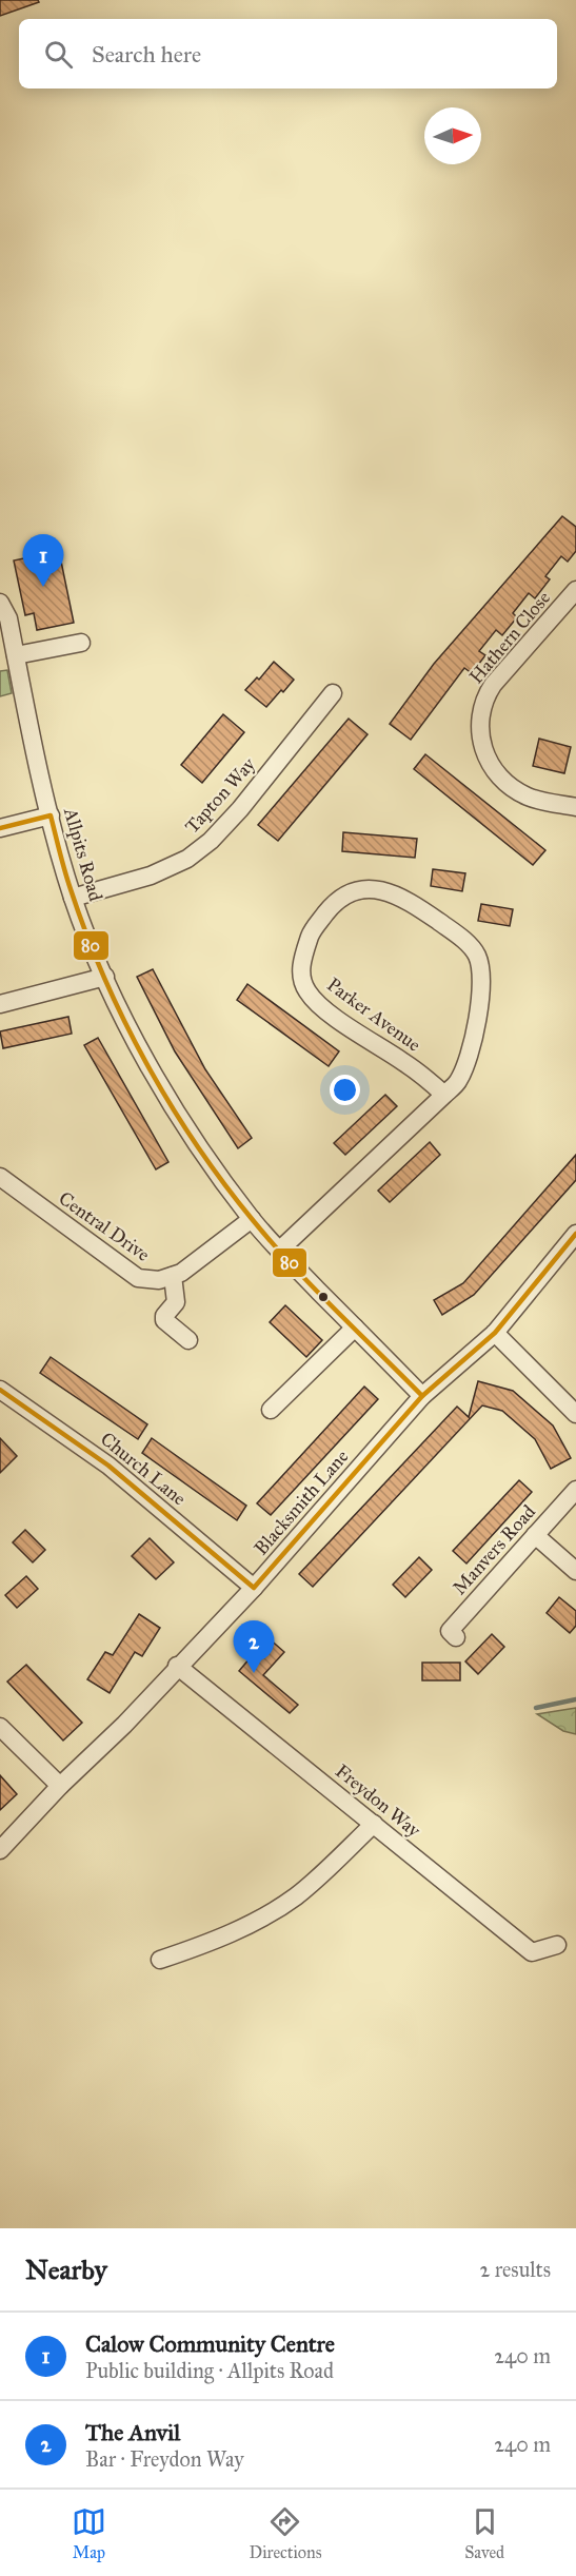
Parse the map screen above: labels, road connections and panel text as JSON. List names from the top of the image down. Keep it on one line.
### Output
{"streets":{"street":["Hathern Close","Tapton Way","Allpits Road","Parker Avenue","Central Drive","Church Lane","Blacksmith Lane","Manvers Road","Freydon Way"]},"crossings":[["Tapton Way","Allpits Road"],["Allpits Road","Parker Avenue"],["Allpits Road","Central Drive"],["Allpits Road","Blacksmith Lane"],["Church Lane","Blacksmith Lane"],["Blacksmith Lane","Freydon Way"]],"lines":["transit line 80"],"north":"right","page":{"search":"Search here","pins":["1","2"],"heading":["Nearby","2 results"],"list":[{"mark":"1","name":"Calow Community Centre","note":"Public building · Allpits Road","value":"240 m"},{"mark":"2","name":"The Anvil","note":"Bar · Freydon Way","value":"240 m"}],"nav":["Map","Directions","Saved"]}}
